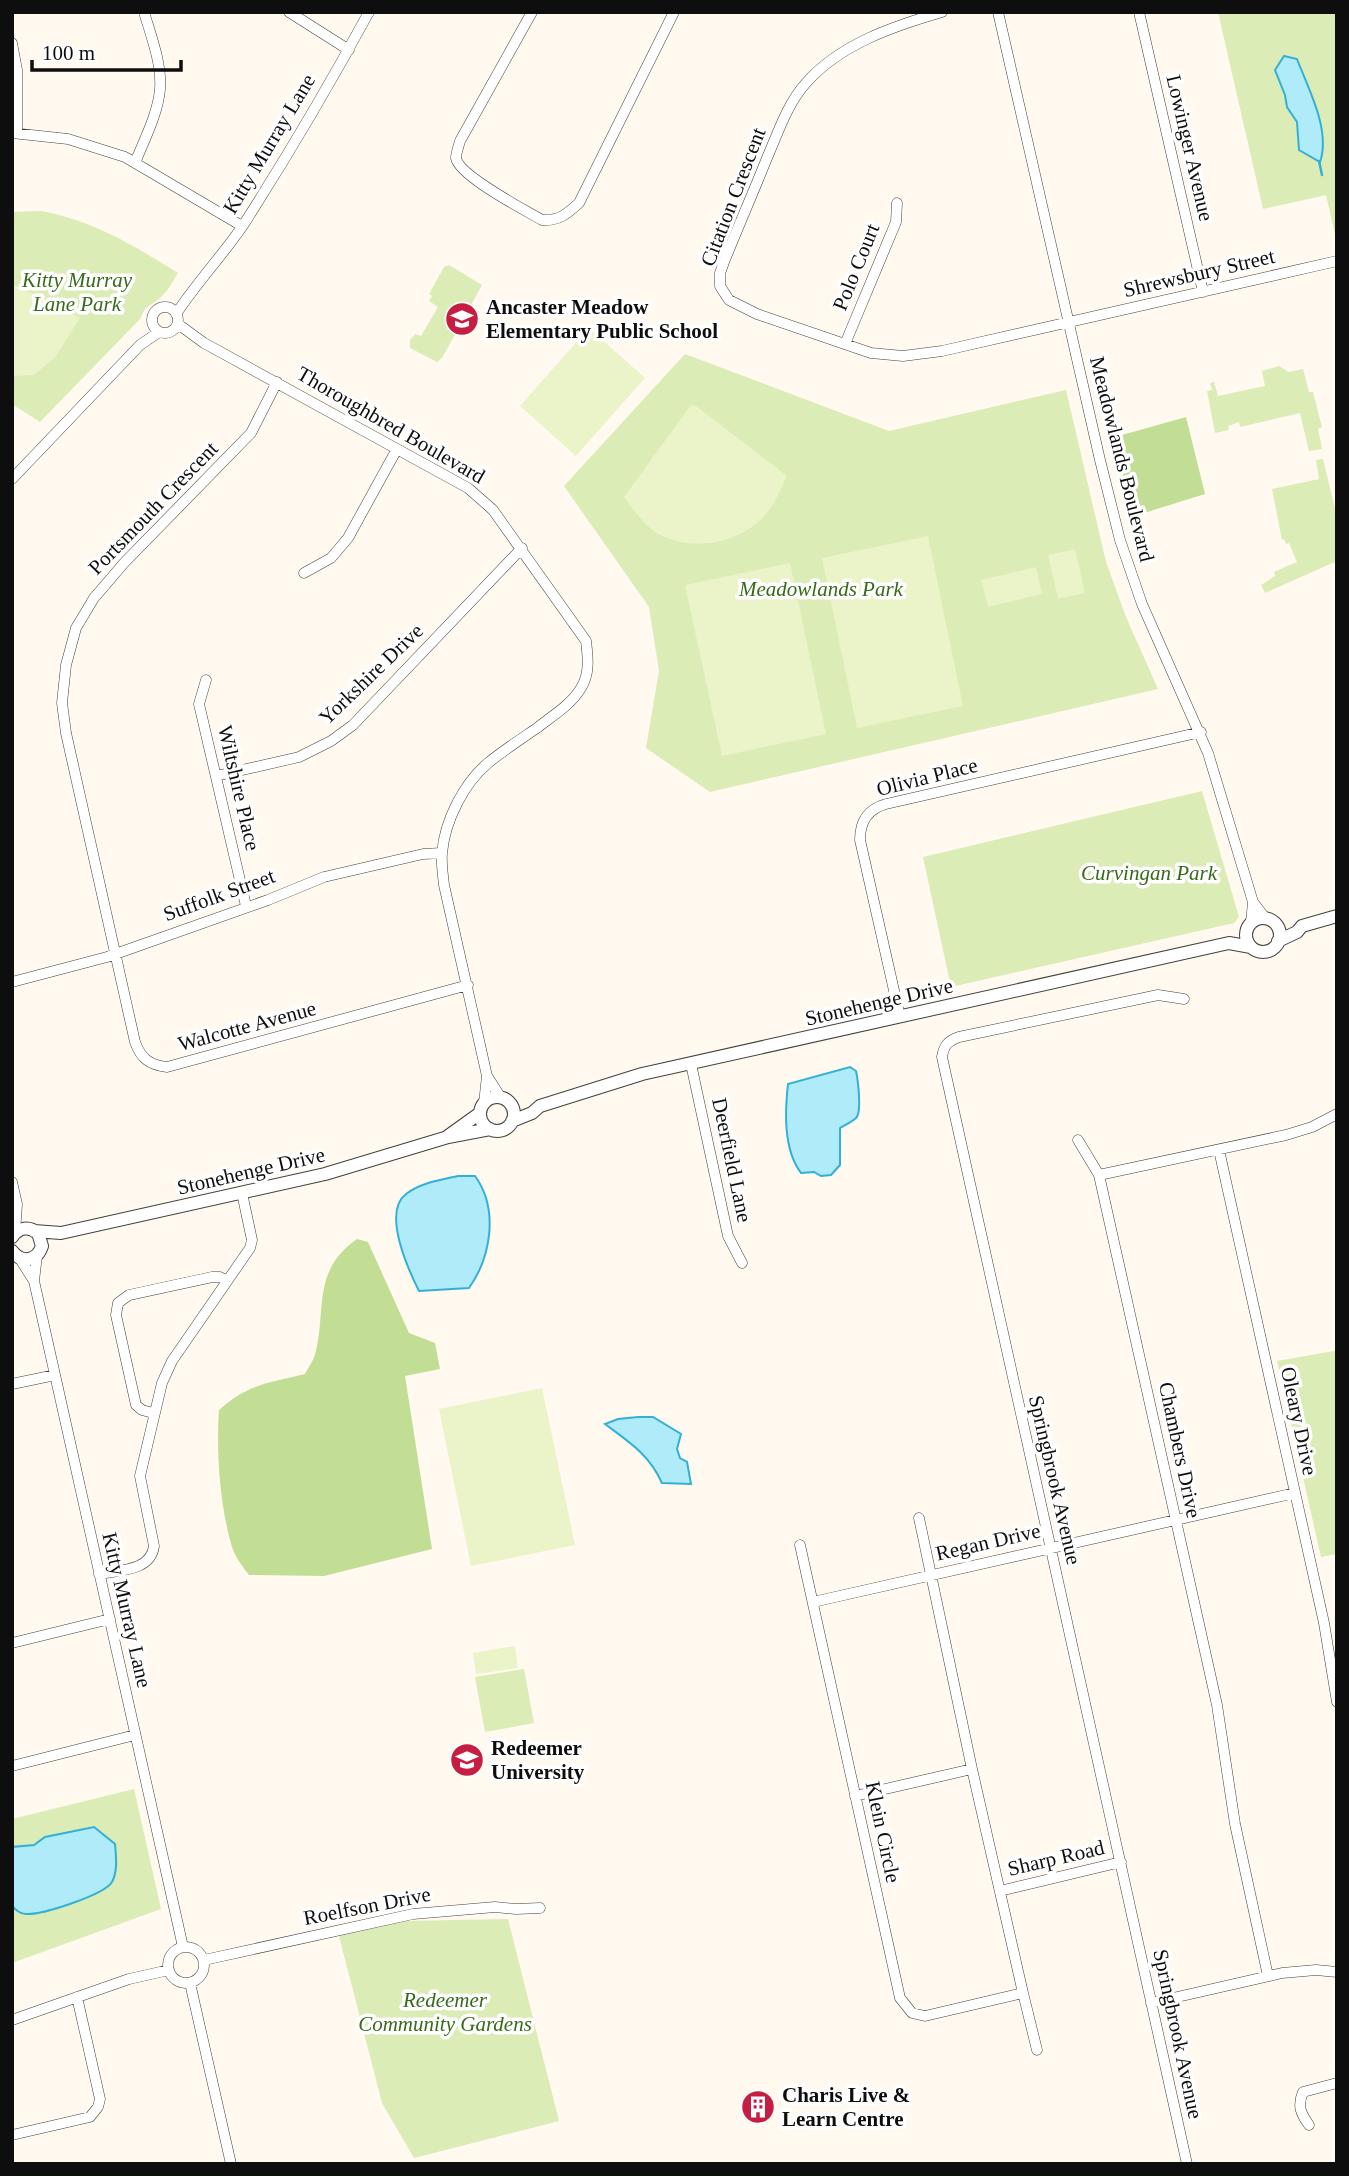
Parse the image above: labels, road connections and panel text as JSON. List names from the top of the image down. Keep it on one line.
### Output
{"streets":{"street":["Kitty Murray Lane","Lowinger Avenue","Citation Crescent","Polo Court","Shrewsbury Street","Thoroughbred Boulevard","Meadowlands Boulevard","Portsmouth Crescent","Yorkshire Drive","Olivia Place","Wiltshire Place","Suffolk Street","Stonehenge Drive","Walcotte Avenue","Deerfield Lane","Oleary Drive","Chambers Drive","Springbrook Avenue","Regan Drive","Klein Circle","Sharp Road","Roelfson Drive"]},"crossings":[["Kitty Murray Lane","Thoroughbred Boulevard"],["Kitty Murray Lane","Stonehenge Drive"],["Kitty Murray Lane","Roelfson Drive"],["Lowinger Avenue","Shrewsbury Street"],["Citation Crescent","Polo Court"],["Citation Crescent","Shrewsbury Street"],["Citation Crescent","Meadowlands Boulevard"],["Shrewsbury Street","Meadowlands Boulevard"],["Thoroughbred Boulevard","Portsmouth Crescent"],["Thoroughbred Boulevard","Yorkshire Drive"],["Thoroughbred Boulevard","Suffolk Street"],["Thoroughbred Boulevard","Stonehenge Drive"],["Thoroughbred Boulevard","Walcotte Avenue"],["Meadowlands Boulevard","Olivia Place"],["Meadowlands Boulevard","Stonehenge Drive"],["Portsmouth Crescent","Suffolk Street"],["Portsmouth Crescent","Walcotte Avenue"],["Yorkshire Drive","Wiltshire Place"],["Olivia Place","Stonehenge Drive"],["Wiltshire Place","Suffolk Street"],["Suffolk Street","Walcotte Avenue"],["Stonehenge Drive","Deerfield Lane"],["Oleary Drive","Regan Drive"],["Chambers Drive","Regan Drive"],["Springbrook Avenue","Regan Drive"],["Springbrook Avenue","Sharp Road"],["Regan Drive","Klein Circle"]],"parks":["Kitty Murray Lane Park","Meadowlands Park","Curvingan Park","Redeemer Community Gardens"],"places":{"school or university":["Ancaster Meadow Elementary Public School","Redeemer University"],"building":["Charis Live & Learn Centre"]},"scale_bar":"100 m"}
